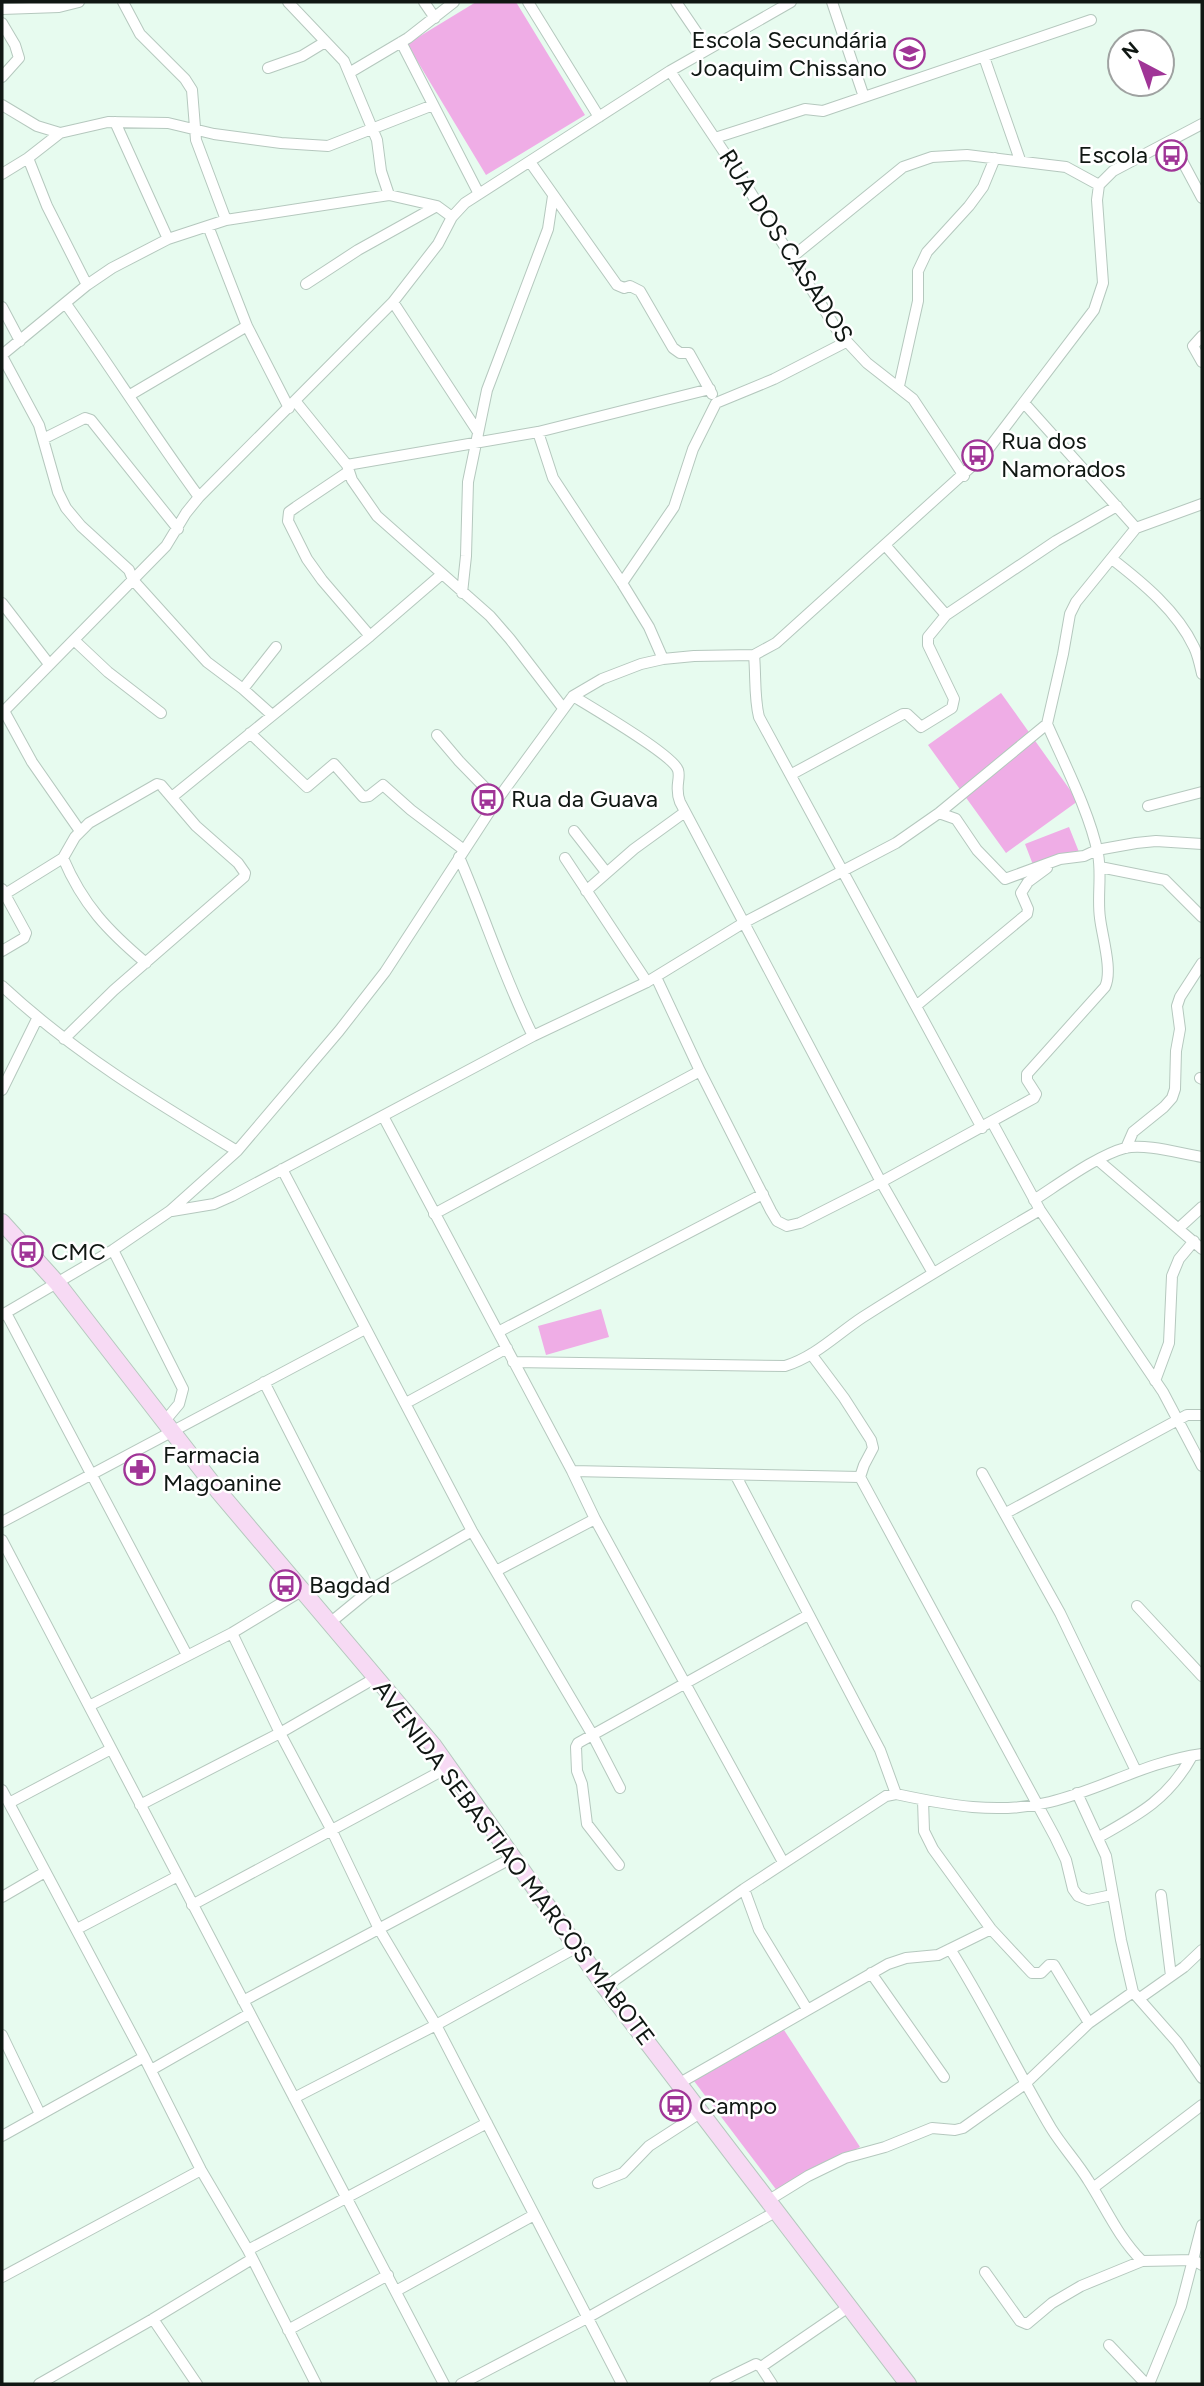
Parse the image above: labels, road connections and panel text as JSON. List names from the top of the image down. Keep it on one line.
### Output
{"streets":{"main road":["AVENIDA SEBASTIAO MARCOS MABOTE"],"street":["RUA DOS CASADOS"]},"places":{"school or university":["Escola Secundária Joaquim Chissano"],"bus stop":["Escola","Rua dos Namorados","Rua da Guava","CMC","Bagdad","Campo"],"pharmacy":["Farmacia Magoanine"]},"north":"top left"}
